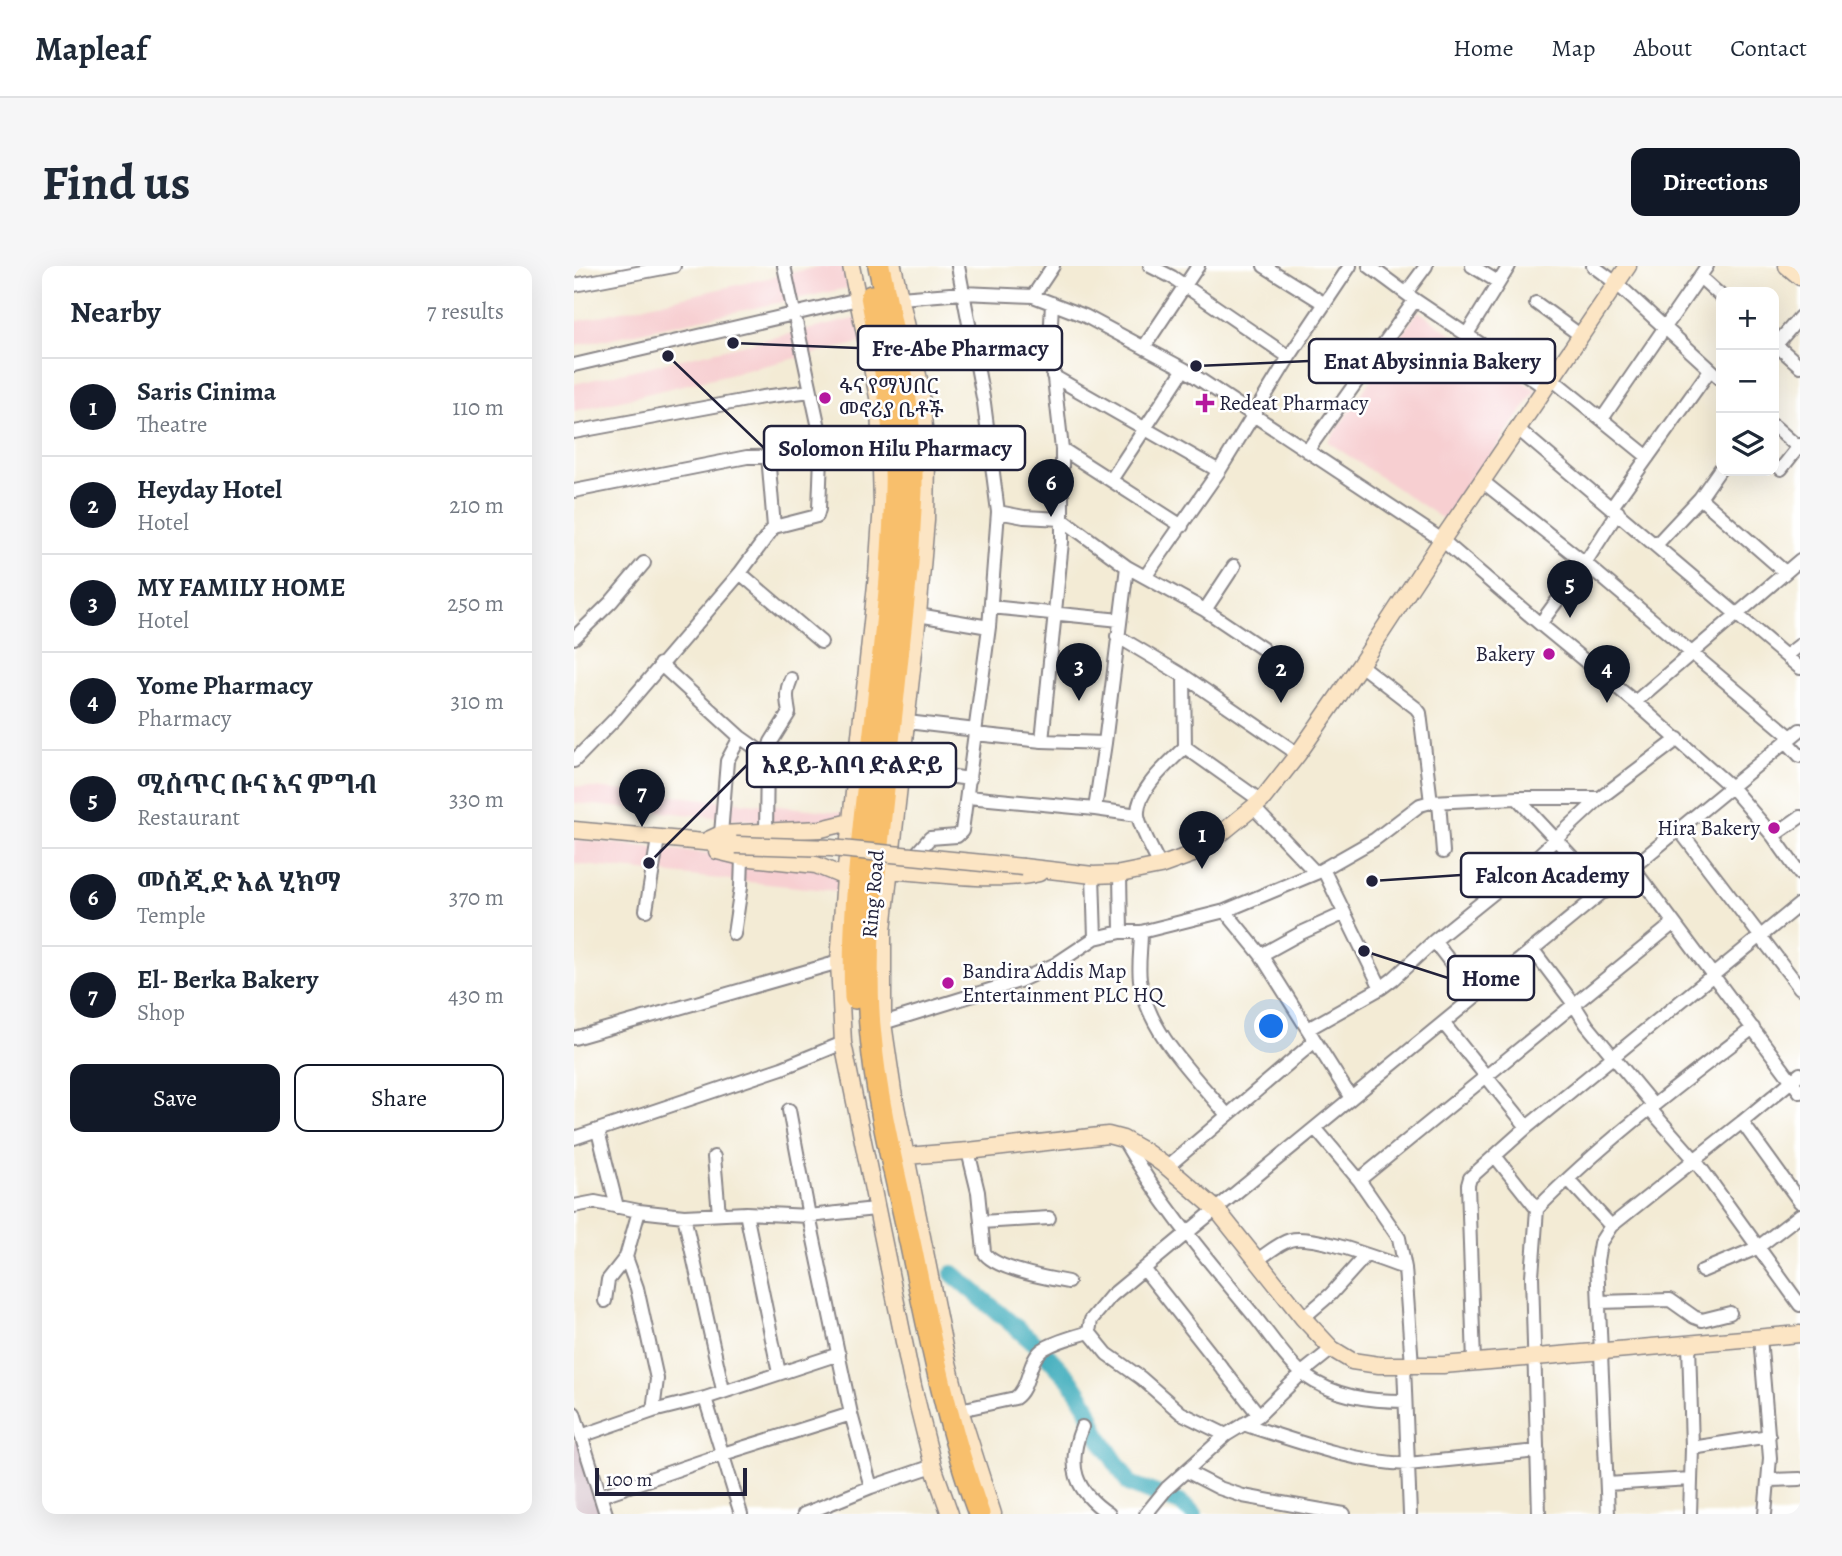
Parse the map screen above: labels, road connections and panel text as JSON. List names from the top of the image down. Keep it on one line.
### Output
{"streets":{"highway":["Ring Road"]},"places":{"other":["Fre-Abe Pharmacy","Solomon Hilu Pharmacy","Enat Abysinnia Bakery","ፋና የማህበር መኖሪያ ቤቶች","Bakery","Hira Bakery","አደይ-አበባ ድልድይ","Falcon Academy","Home","Bandira Addis Map Entertainment PLC HQ"],"health":["Redeat Pharmacy"]},"scale_bar":"100 m","page":{"header":"Mapleaf","nav":["Home","Map","About","Contact"],"buttons":["Directions",["Save","Share"]],"title":"Find us","heading":["Nearby","7 results"],"map_buttons":["+","−"],"list":[{"mark":"1","name":"Saris Cinima","note":"Theatre","value":"110 m"},{"mark":"2","name":"Heyday Hotel","note":"Hotel","value":"210 m"},{"mark":"3","name":"MY FAMILY HOME","note":"Hotel","value":"250 m"},{"mark":"4","name":"Yome Pharmacy","note":"Pharmacy","value":"310 m"},{"mark":"5","name":"ሚስጥር ቡና እና ምግብ","note":"Restaurant","value":"330 m"},{"mark":"6","name":"መስጂድ አል ሂክማ","note":"Temple","value":"370 m"},{"mark":"7","name":"El- Berka Bakery","note":"Shop","value":"430 m"}],"pins":["6","5","3","2","4","7","1"],"scale":"100 m"}}
